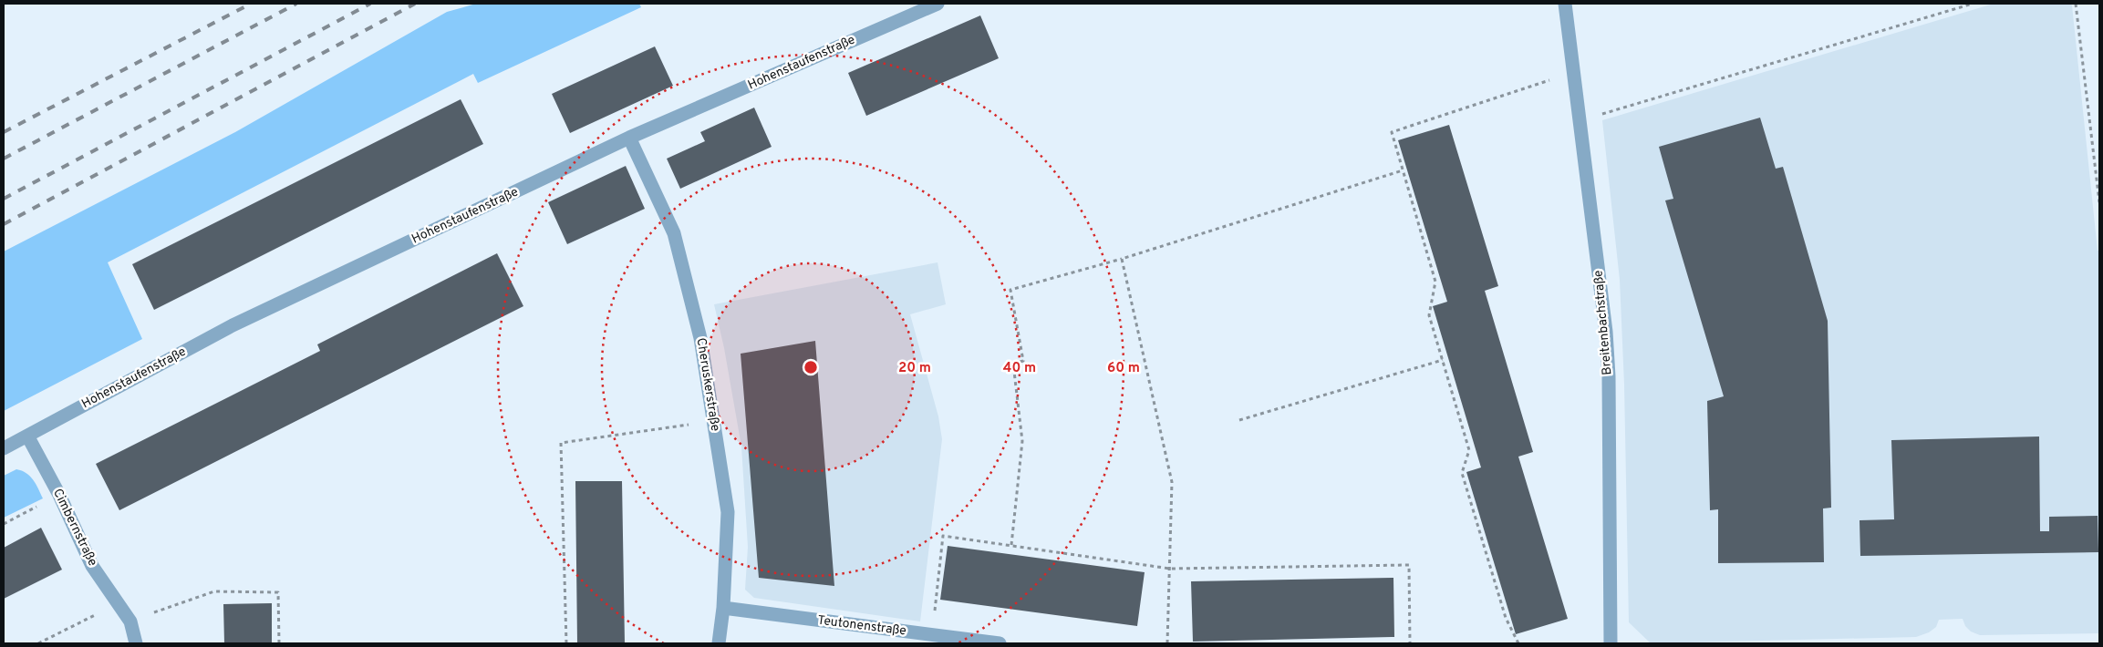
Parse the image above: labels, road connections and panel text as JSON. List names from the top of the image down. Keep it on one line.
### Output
{"streets":{"street":["Hohenstaufenstraße","Breitenbachstraße","Cheruskerstraße","Cimbernstraße","Teutonenstraße"]},"crossings":[["Hohenstaufenstraße","Cheruskerstraße"],["Hohenstaufenstraße","Cimbernstraße"],["Cheruskerstraße","Teutonenstraße"]],"rings":["20 m","40 m","60 m"]}
